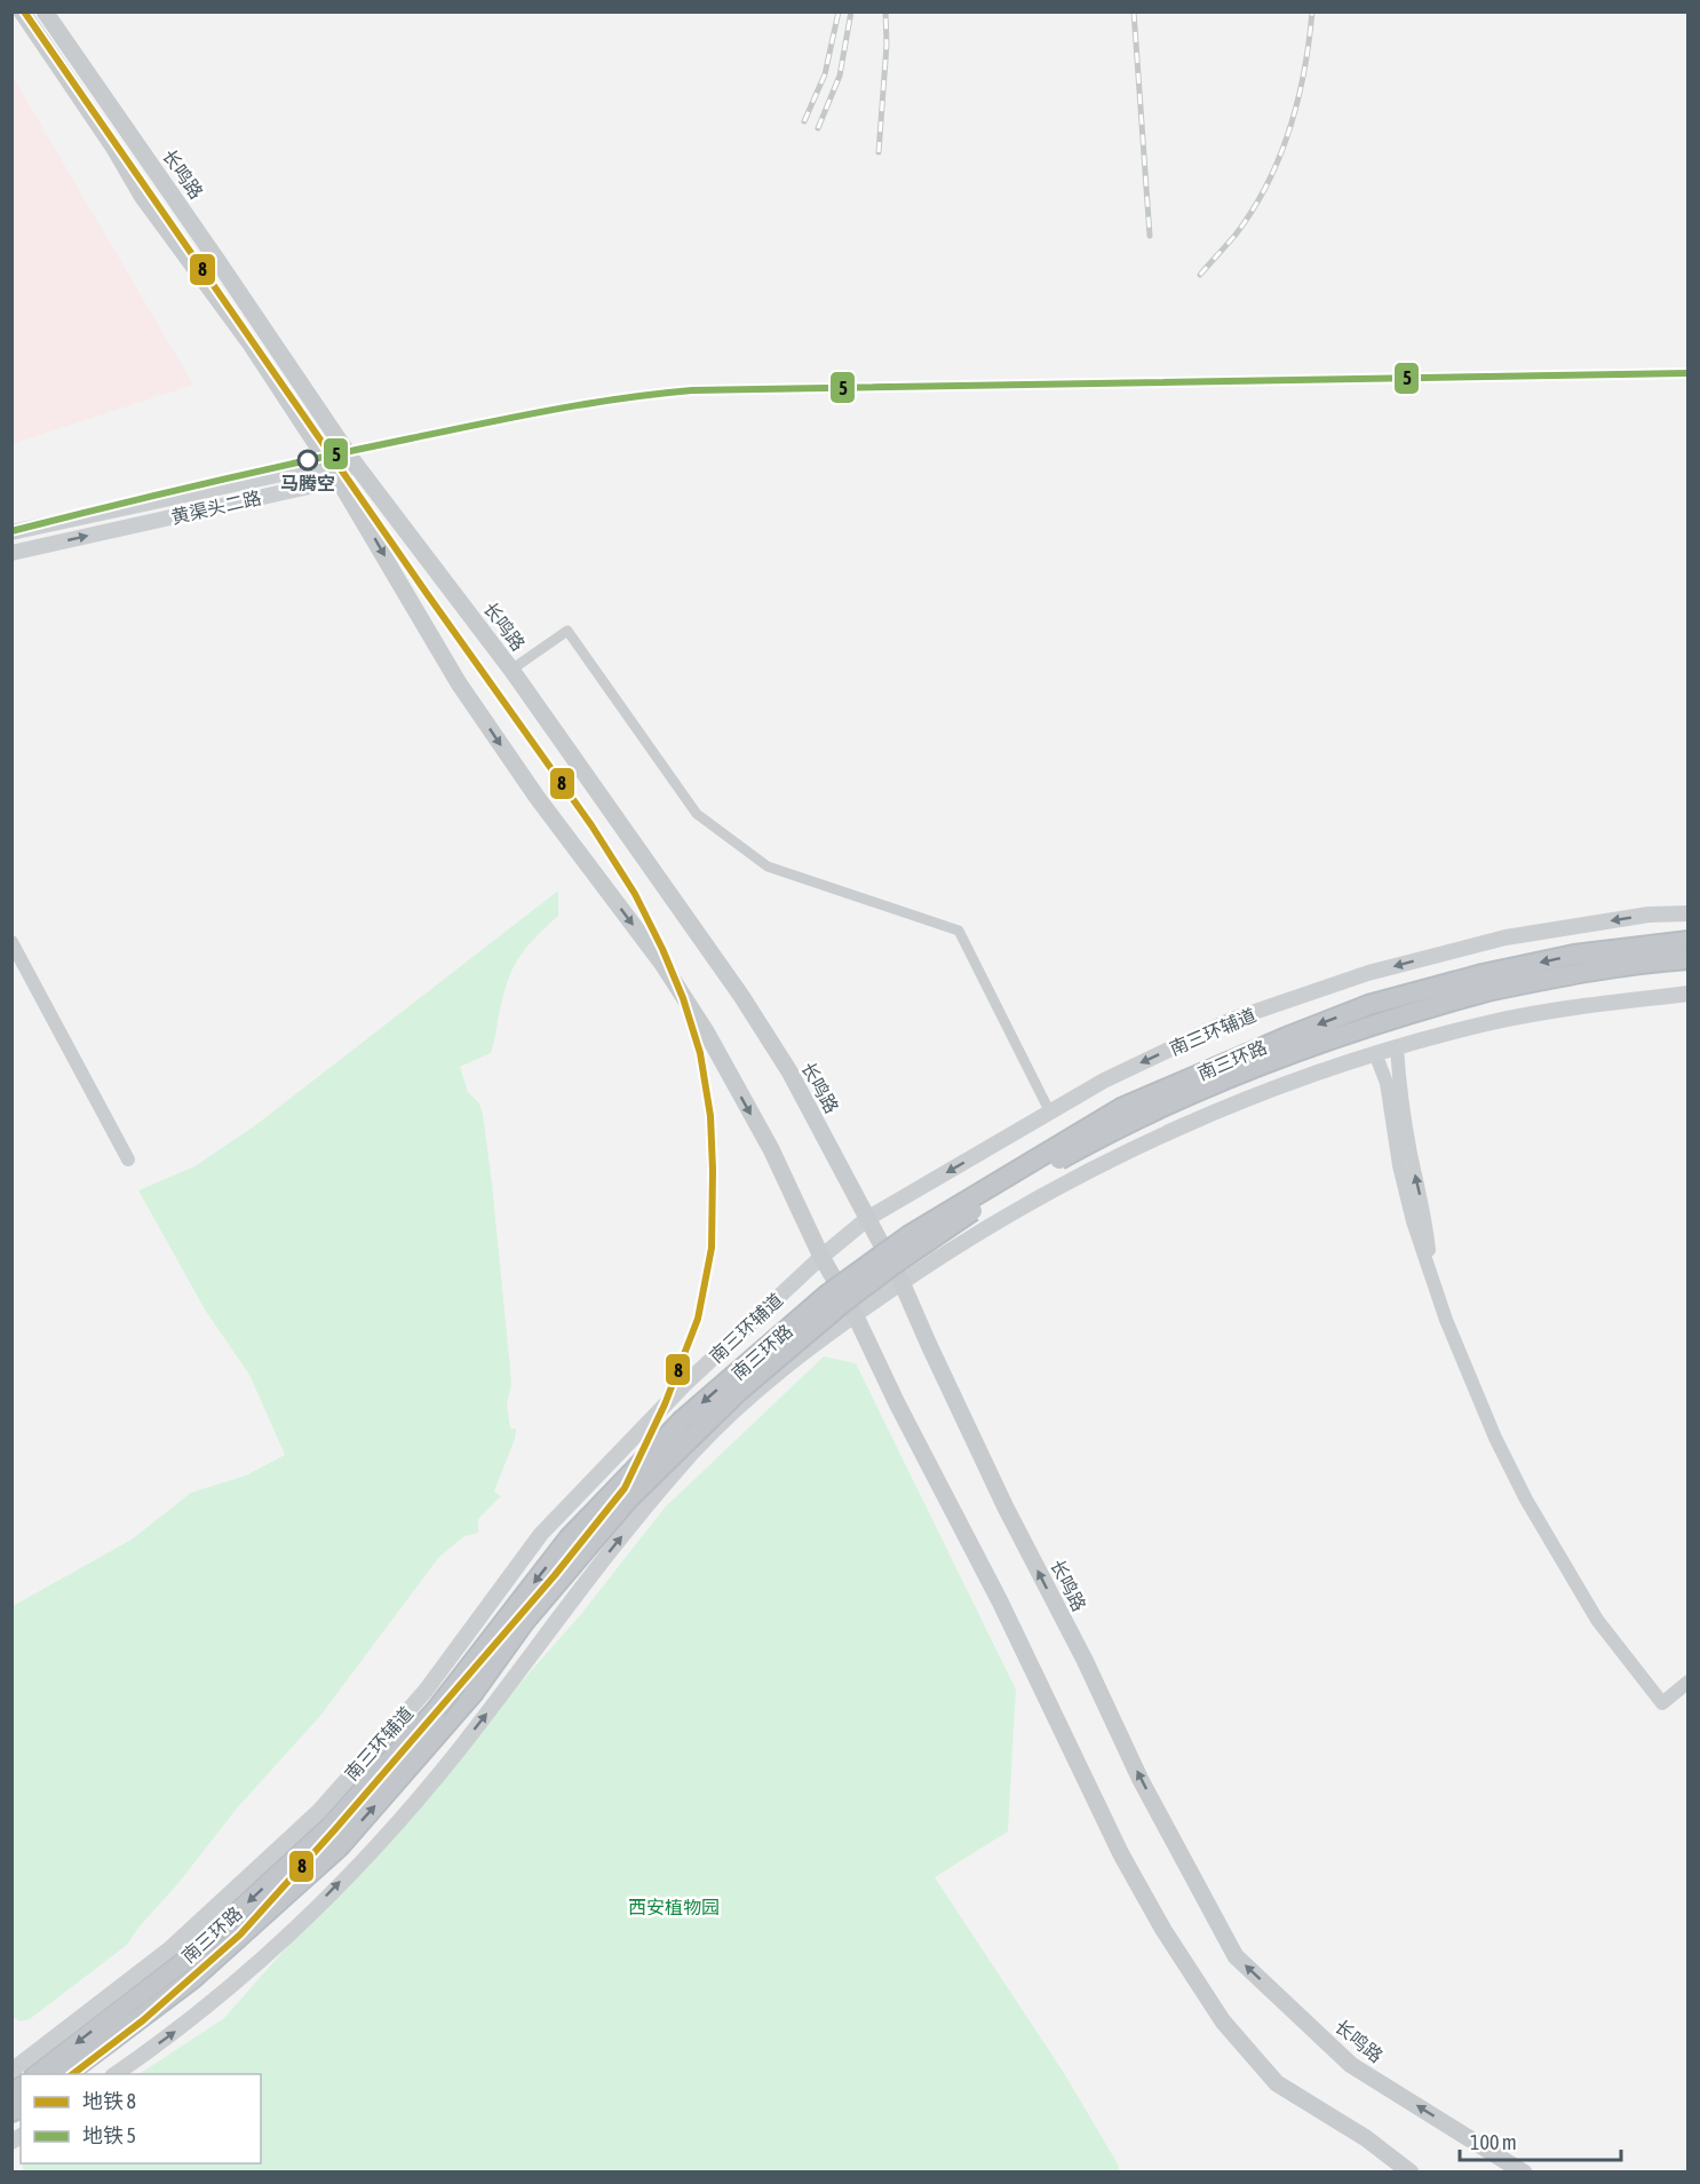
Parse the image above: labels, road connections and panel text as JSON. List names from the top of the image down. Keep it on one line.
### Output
{"streets":{"highway":["南三环路"],"main road":["长鸣路","黄渠头二路","南三环辅道"]},"crossings":[["长鸣路","黄渠头二路"],["长鸣路","南三环辅道"]],"parks":["西安植物园"],"places":["马腾空"],"lines":["metro line 8","metro line 5"],"legend":["地铁 8","地铁 5"],"scale_bar":"100 m"}
